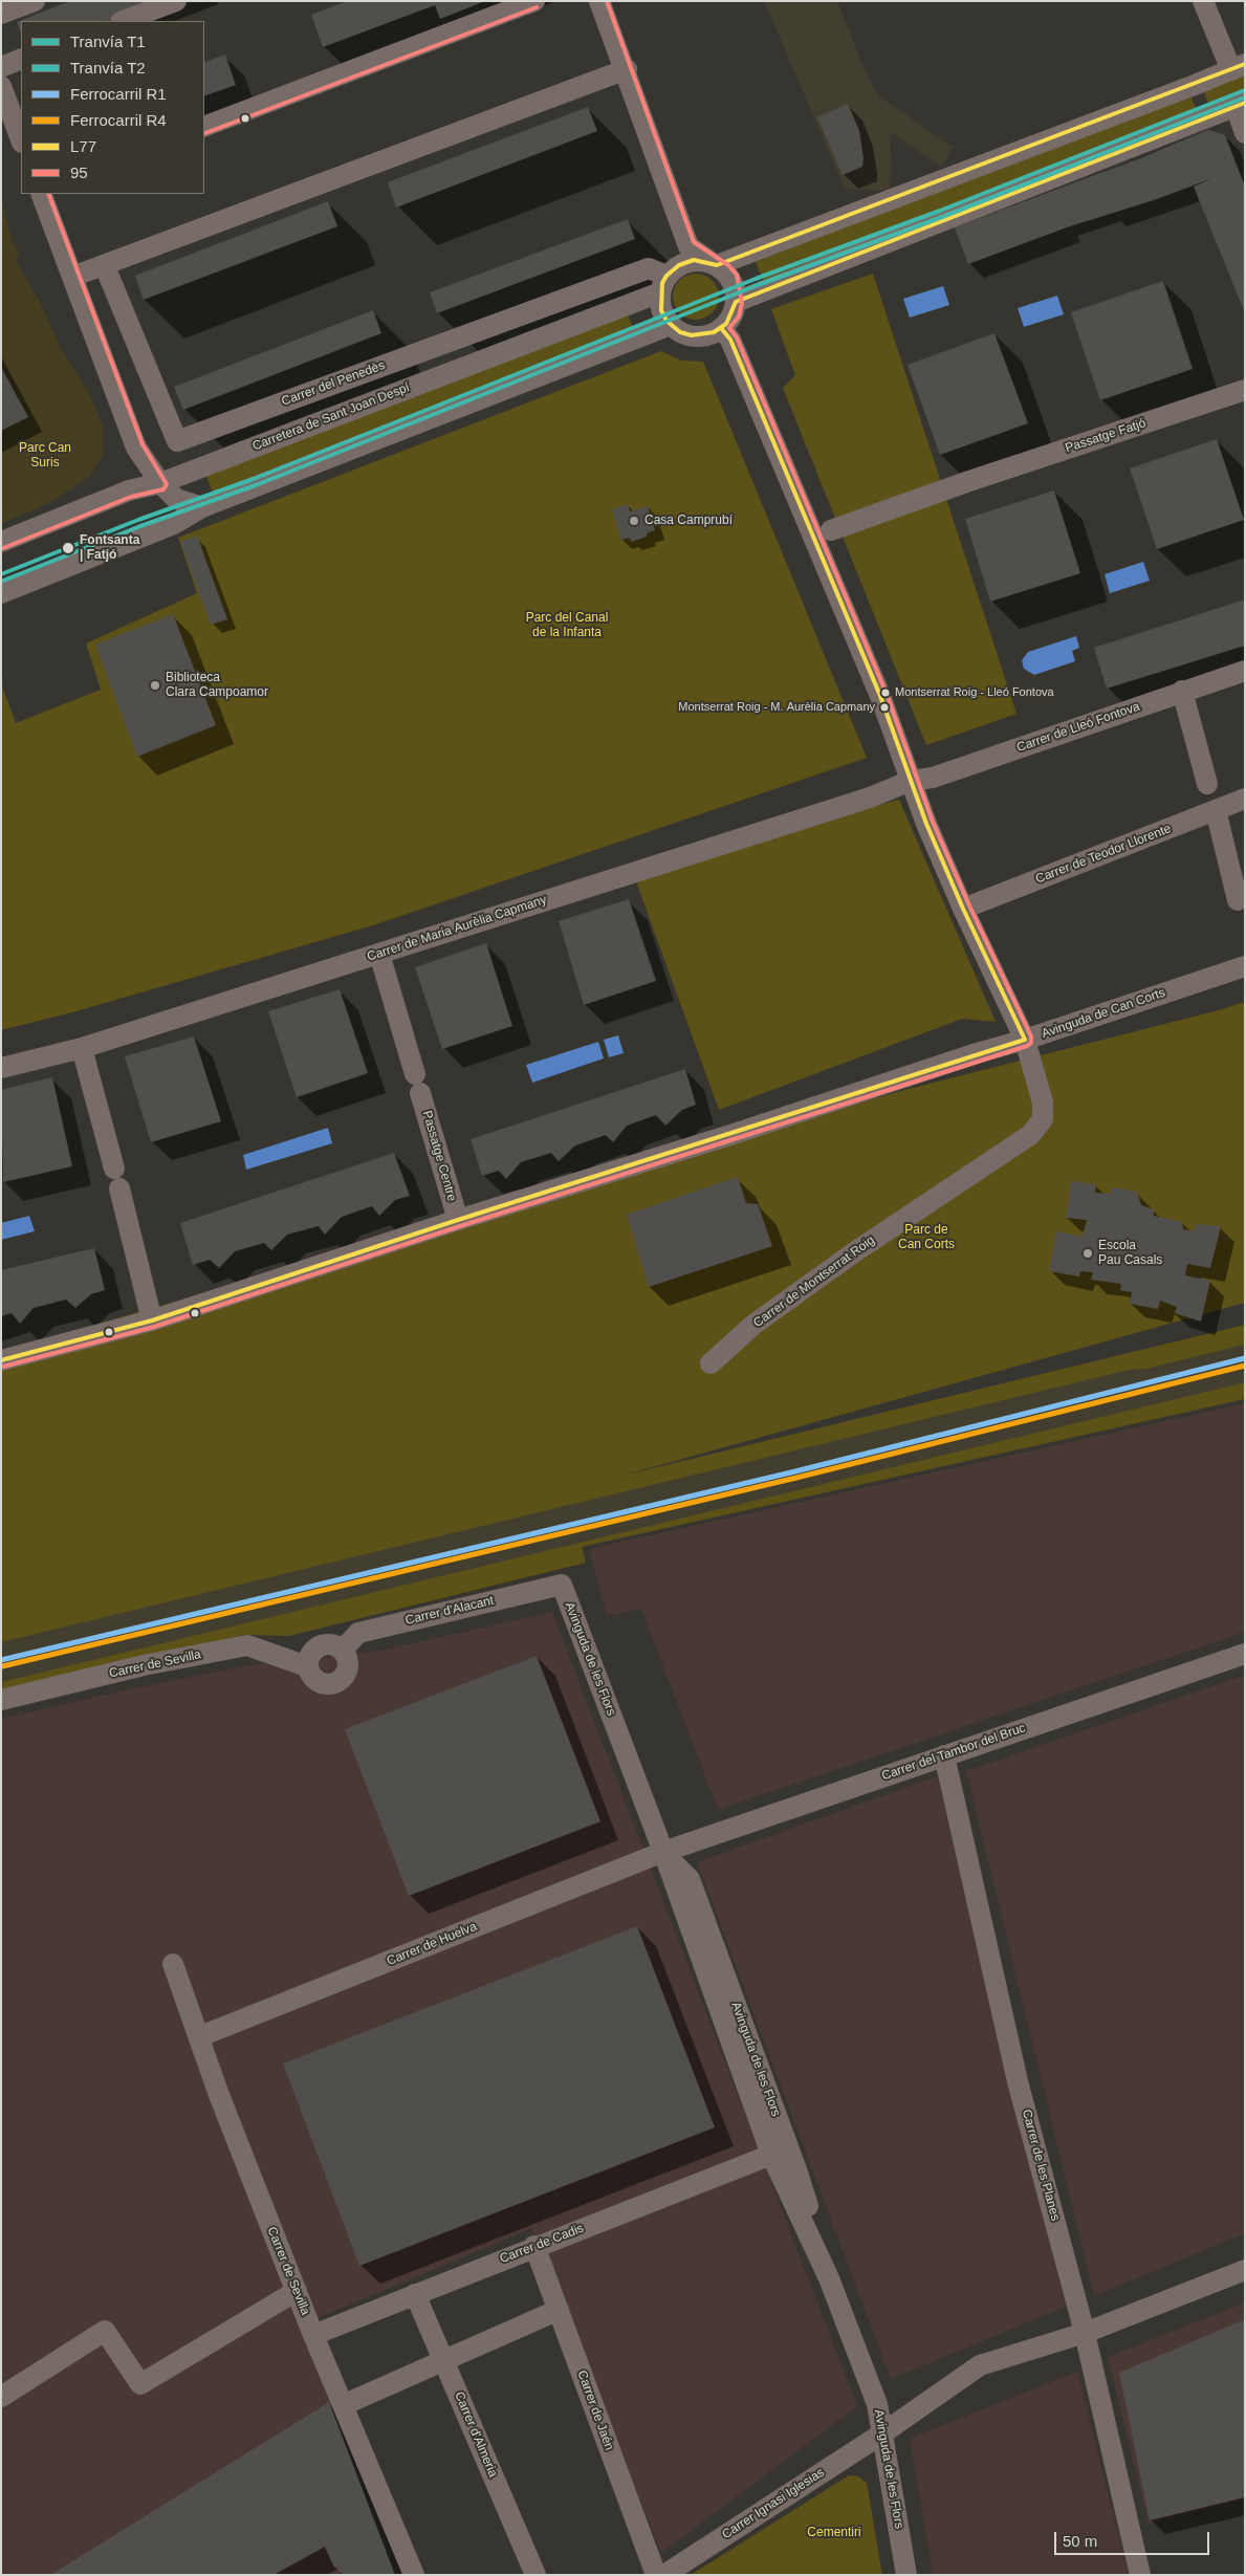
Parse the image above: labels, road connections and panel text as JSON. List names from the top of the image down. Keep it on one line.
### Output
{"streets":{"street":["Carrer del Penedès","Carretera de Sant Joan Despí","Passatge Fatjó","Carrer de Lleó Fontova","Carrer de Teodor Llorente","Carrer de Maria Aurèlia Capmany","Avinguda de Can Corts","Passatge Centre","Carrer de Montserrat Roig","Carrer d'Alacant","Avinguda de les Flors","Carrer de Sevilla","Carrer del Tambor del Bruc","Carrer de Huelva","Carrer de les Planes","Carrer de Cadis","Carrer de Jaén","Carrer d'Almeria","Carrer Ignasi Iglesias"]},"crossings":[["Carrer del Penedès","Carretera de Sant Joan Despí"],["Carrer del Penedès","Carrer de Montserrat Roig"],["Carretera de Sant Joan Despí","Carrer de Montserrat Roig"],["Carrer de Lleó Fontova","Carrer de Maria Aurèlia Capmany"],["Carrer de Lleó Fontova","Carrer de Montserrat Roig"],["Carrer de Teodor Llorente","Carrer de Montserrat Roig"],["Carrer de Maria Aurèlia Capmany","Passatge Centre"],["Carrer de Maria Aurèlia Capmany","Carrer de Montserrat Roig"],["Avinguda de Can Corts","Passatge Centre"],["Avinguda de Can Corts","Carrer de Montserrat Roig"],["Carrer d'Alacant","Avinguda de les Flors"],["Carrer d'Alacant","Carrer de Sevilla"],["Avinguda de les Flors","Carrer del Tambor del Bruc"],["Avinguda de les Flors","Carrer de Huelva"],["Avinguda de les Flors","Carrer de Cadis"],["Avinguda de les Flors","Carrer Ignasi Iglesias"],["Carrer de Sevilla","Carrer de Huelva"],["Carrer de Sevilla","Carrer de Cadis"],["Carrer del Tambor del Bruc","Carrer de Huelva"],["Carrer del Tambor del Bruc","Carrer de les Planes"],["Carrer de les Planes","Carrer Ignasi Iglesias"],["Carrer de Cadis","Carrer de Jaén"],["Carrer de Cadis","Carrer d'Almeria"]],"parks":["Parc Can Suris","Parc del Canal de la Infanta","Parc de Can Corts","Cementiri"],"places":["Casa Camprubí","Fontsanta | Fatjó","Biblioteca Clara Campoamor","Montserrat Roig - Lleó Fontova","Montserrat Roig - M. Aurèlia Capmany","Escola Pau Casals"],"lines":["transit line 95","transit line L77","tram line T1","tram line T2","rail line R1","rail line R4"],"legend":["Tranvía T1","Tranvía T2","Ferrocarril R1","Ferrocarril R4","L77","95"],"scale_bar":"50 m"}
